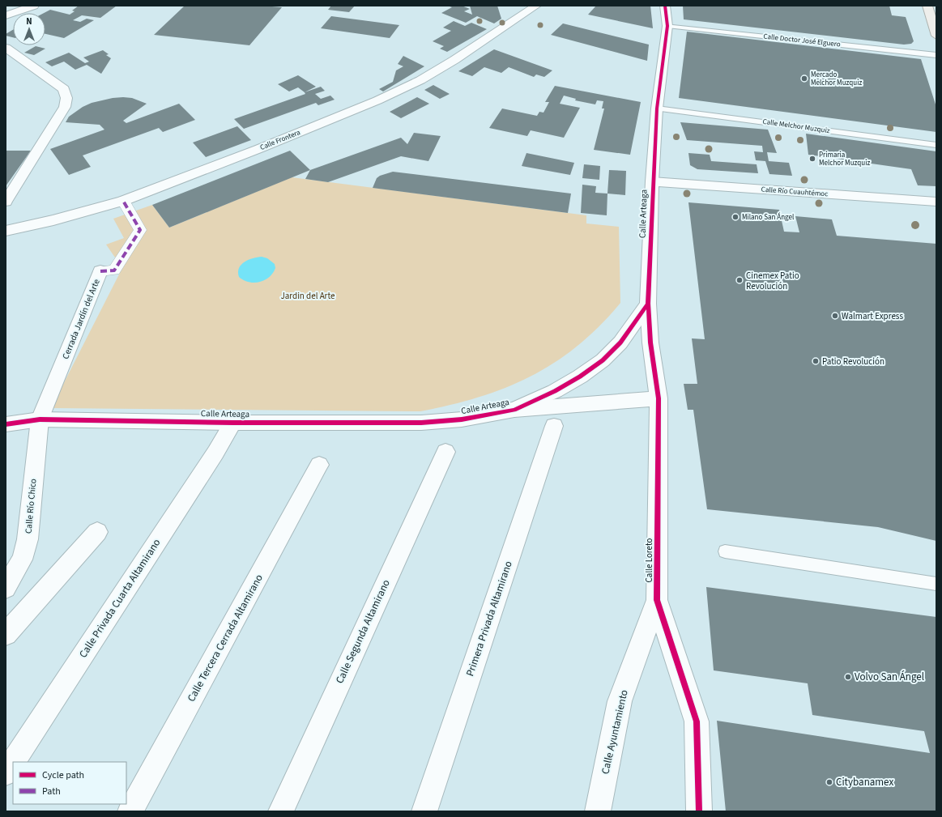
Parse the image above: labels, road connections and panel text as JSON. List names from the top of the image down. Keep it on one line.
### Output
{"streets":{"street":["Calle Frontera","Calle Río Cuauhtémoc","Calle Arteaga","Cerrada Jardín del Arte","Calle Río Chico","Calle Loreto","Calle Privada Cuarta Altamirano","Primera Privada Altamirano","Calle Segunda Altamirano","Calle Tercera Cerrada Altamirano","Calle Ayuntamiento"],"lane":["Calle Doctor José Elguero","Calle Melchor Muzquiz"]},"crossings":[["Calle Doctor José Elguero","Calle Arteaga"],["Calle Melchor Muzquiz","Calle Arteaga"],["Calle Frontera","Cerrada Jardín del Arte"],["Calle Río Cuauhtémoc","Calle Arteaga"],["Calle Arteaga","Cerrada Jardín del Arte"],["Calle Arteaga","Calle Río Chico"],["Calle Arteaga","Calle Loreto"],["Calle Arteaga","Calle Privada Cuarta Altamirano"],["Cerrada Jardín del Arte","Calle Río Chico"],["Calle Loreto","Calle Ayuntamiento"]],"parks":["Jardin del Arte"],"places":["Mercado Melchor Muzquiz","Primaria Melchor Muzquiz","Milano San Ángel","Cinemex Patio Revolución","Walmart Express","Patio Revolución","Volvo San Ángel","Citybanamex"],"legend":["Cycle path","Path"],"north":"top"}
